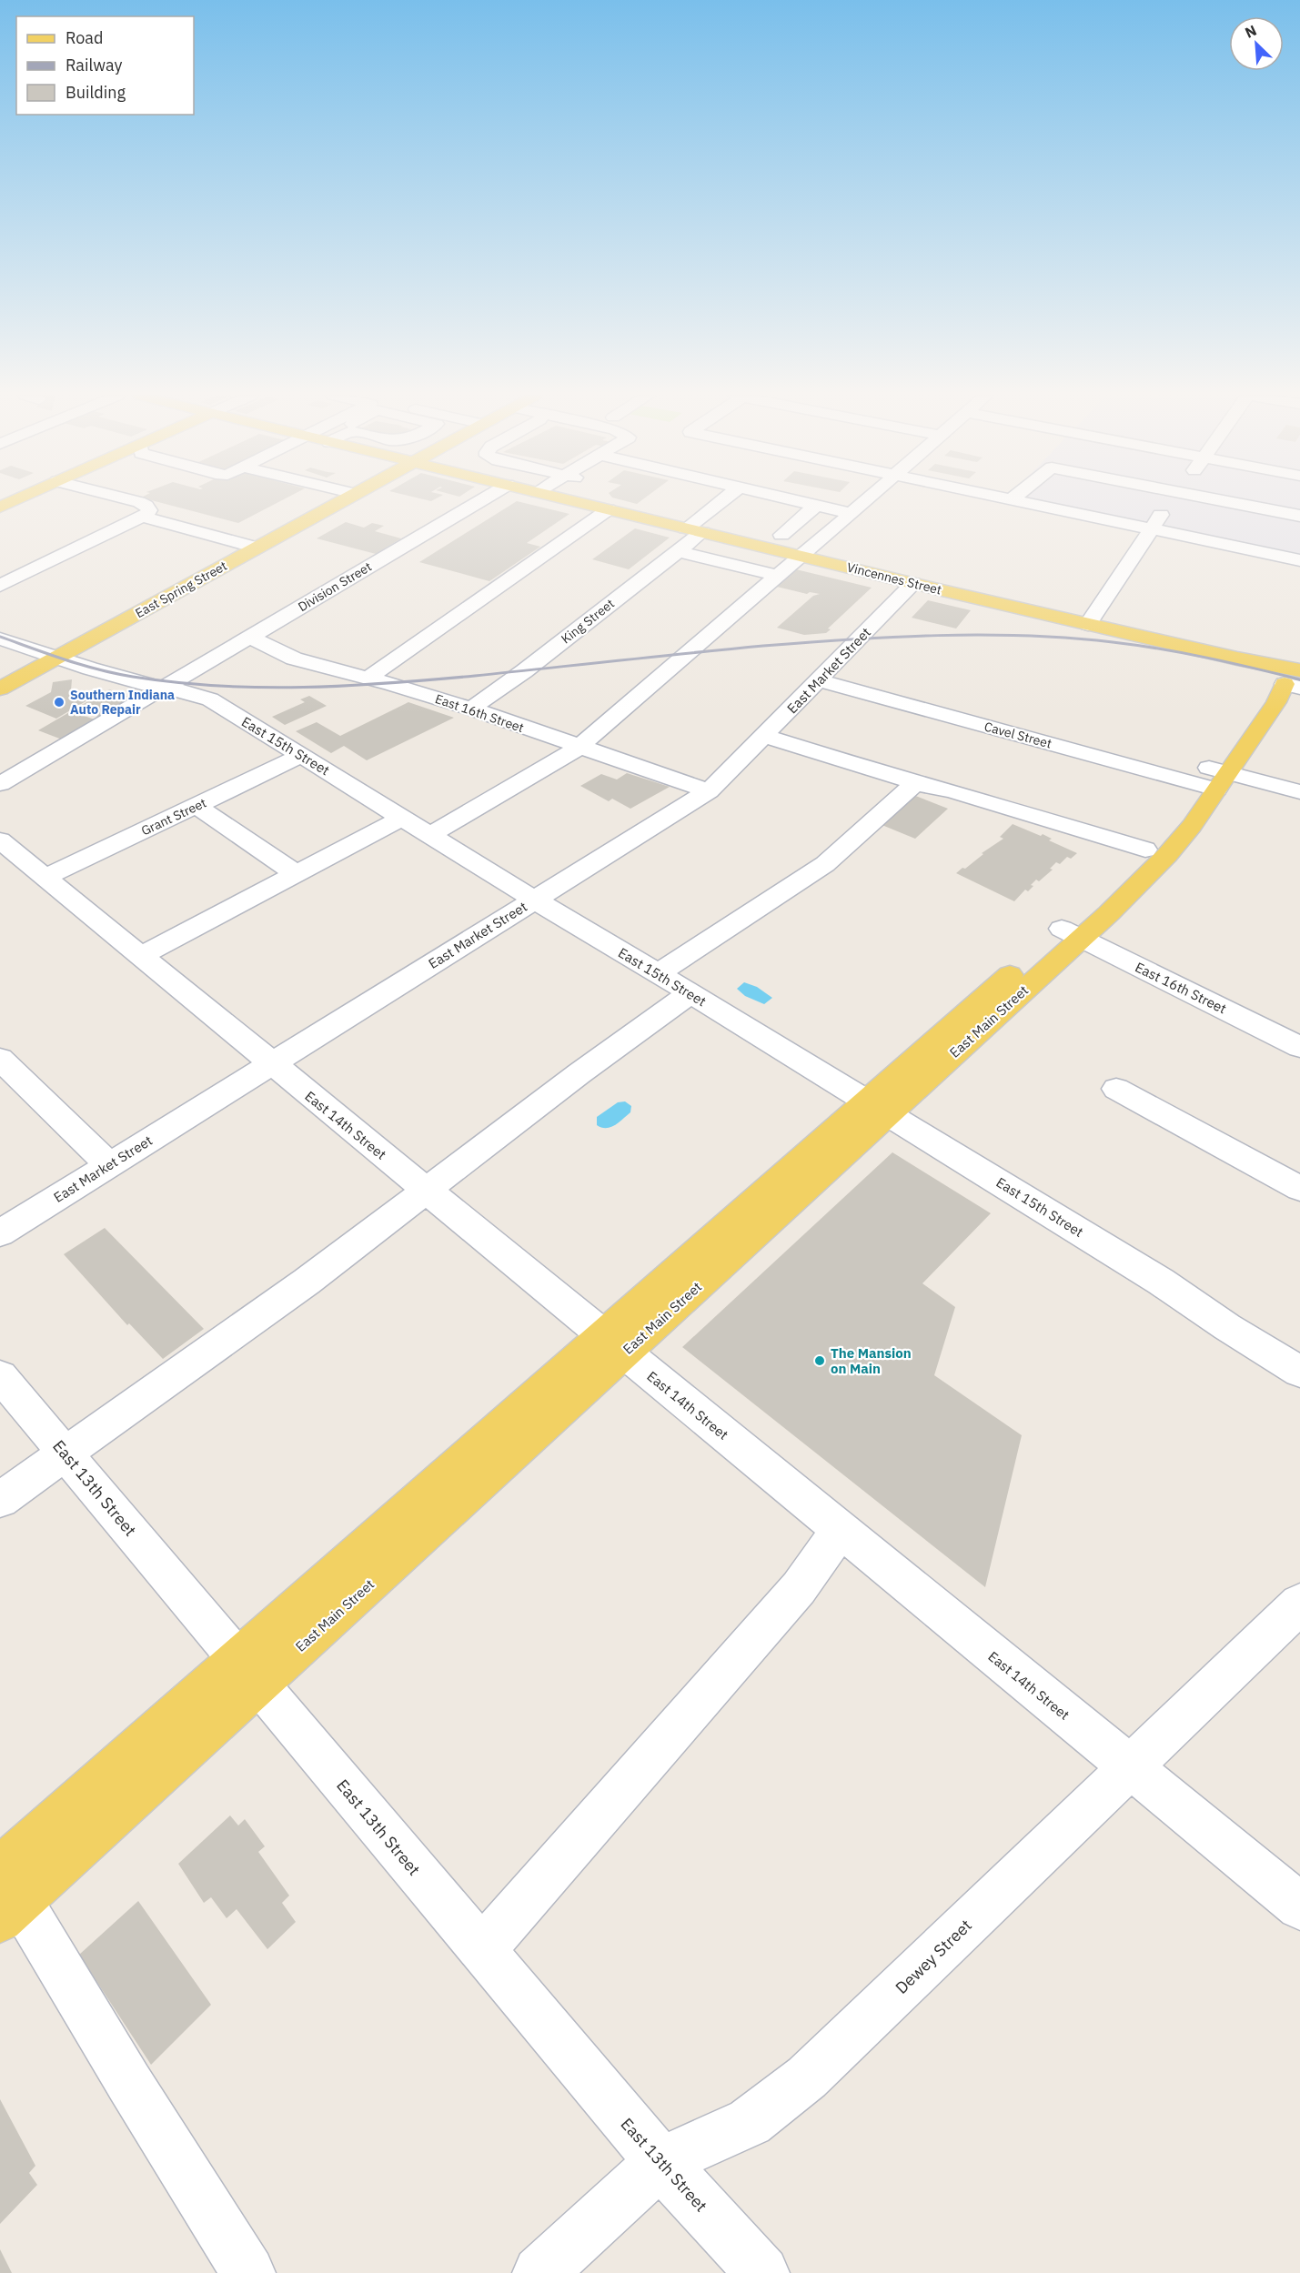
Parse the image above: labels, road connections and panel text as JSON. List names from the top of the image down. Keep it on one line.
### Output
{"streets":{"main road":["Vincennes Street","East Spring Street","East Main Street"],"street":["Division Street","King Street","East Market Street","East 16th Street","Cavel Street","East 15th Street","Grant Street","East 14th Street","East 13th Street","Dewey Street"]},"crossings":[["Vincennes Street","King Street"],["Vincennes Street","East Market Street"],["Vincennes Street","East Main Street"],["Division Street","East 16th Street"],["Division Street","East 15th Street"],["East Spring Street","East 15th Street"],["King Street","East 16th Street"],["East Market Street","East 16th Street"],["East Market Street","Cavel Street"],["East Market Street","East 15th Street"],["East Market Street","East 14th Street"],["East 16th Street","East Main Street"],["Cavel Street","East Main Street"],["East 15th Street","Grant Street"],["East 15th Street","East Main Street"],["Grant Street","East 14th Street"],["East Main Street","East 14th Street"],["East Main Street","East 13th Street"],["East 14th Street","Dewey Street"],["East 13th Street","Dewey Street"]],"places":["Southern Indiana Auto Repair","The Mansion on Main"],"legend":["Road","Railway","Building"],"north":"top left"}
